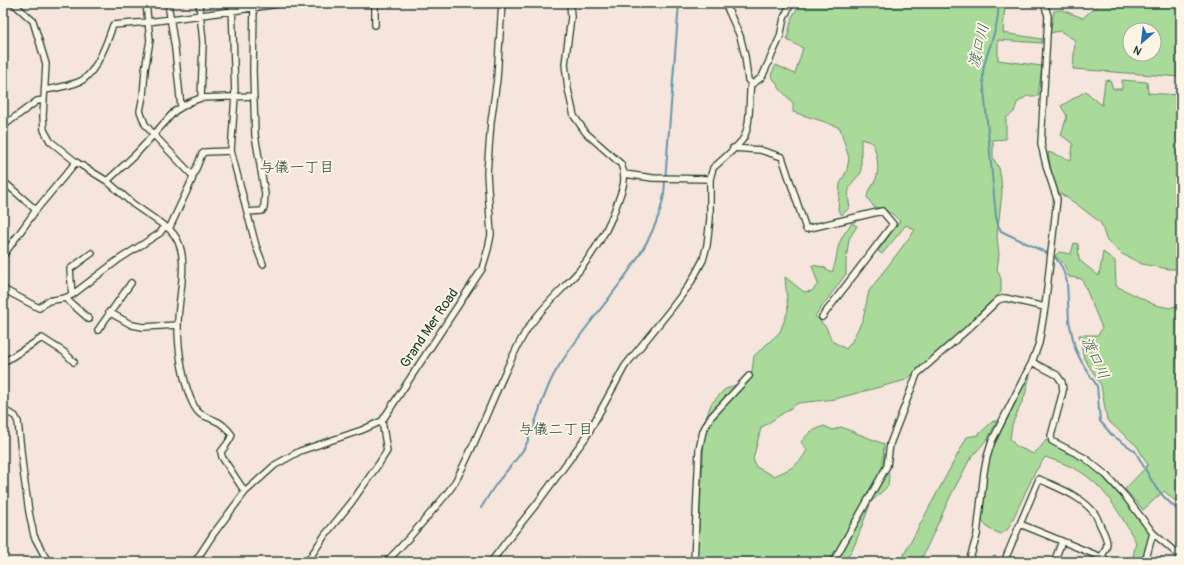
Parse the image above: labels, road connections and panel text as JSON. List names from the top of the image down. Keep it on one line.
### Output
{"streets":{"street":["Grand Mer Road"]},"districts":["与儀一丁目","与儀二丁目"],"water":["渡口川"],"north":"bottom left"}
